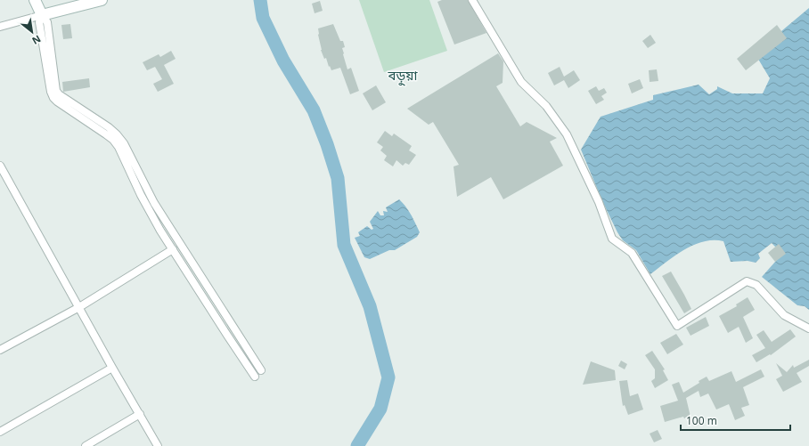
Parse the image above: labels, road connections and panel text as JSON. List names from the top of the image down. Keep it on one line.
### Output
{"districts":["বড়ুয়া"],"scale_bar":"100 m","north":"bottom right"}
